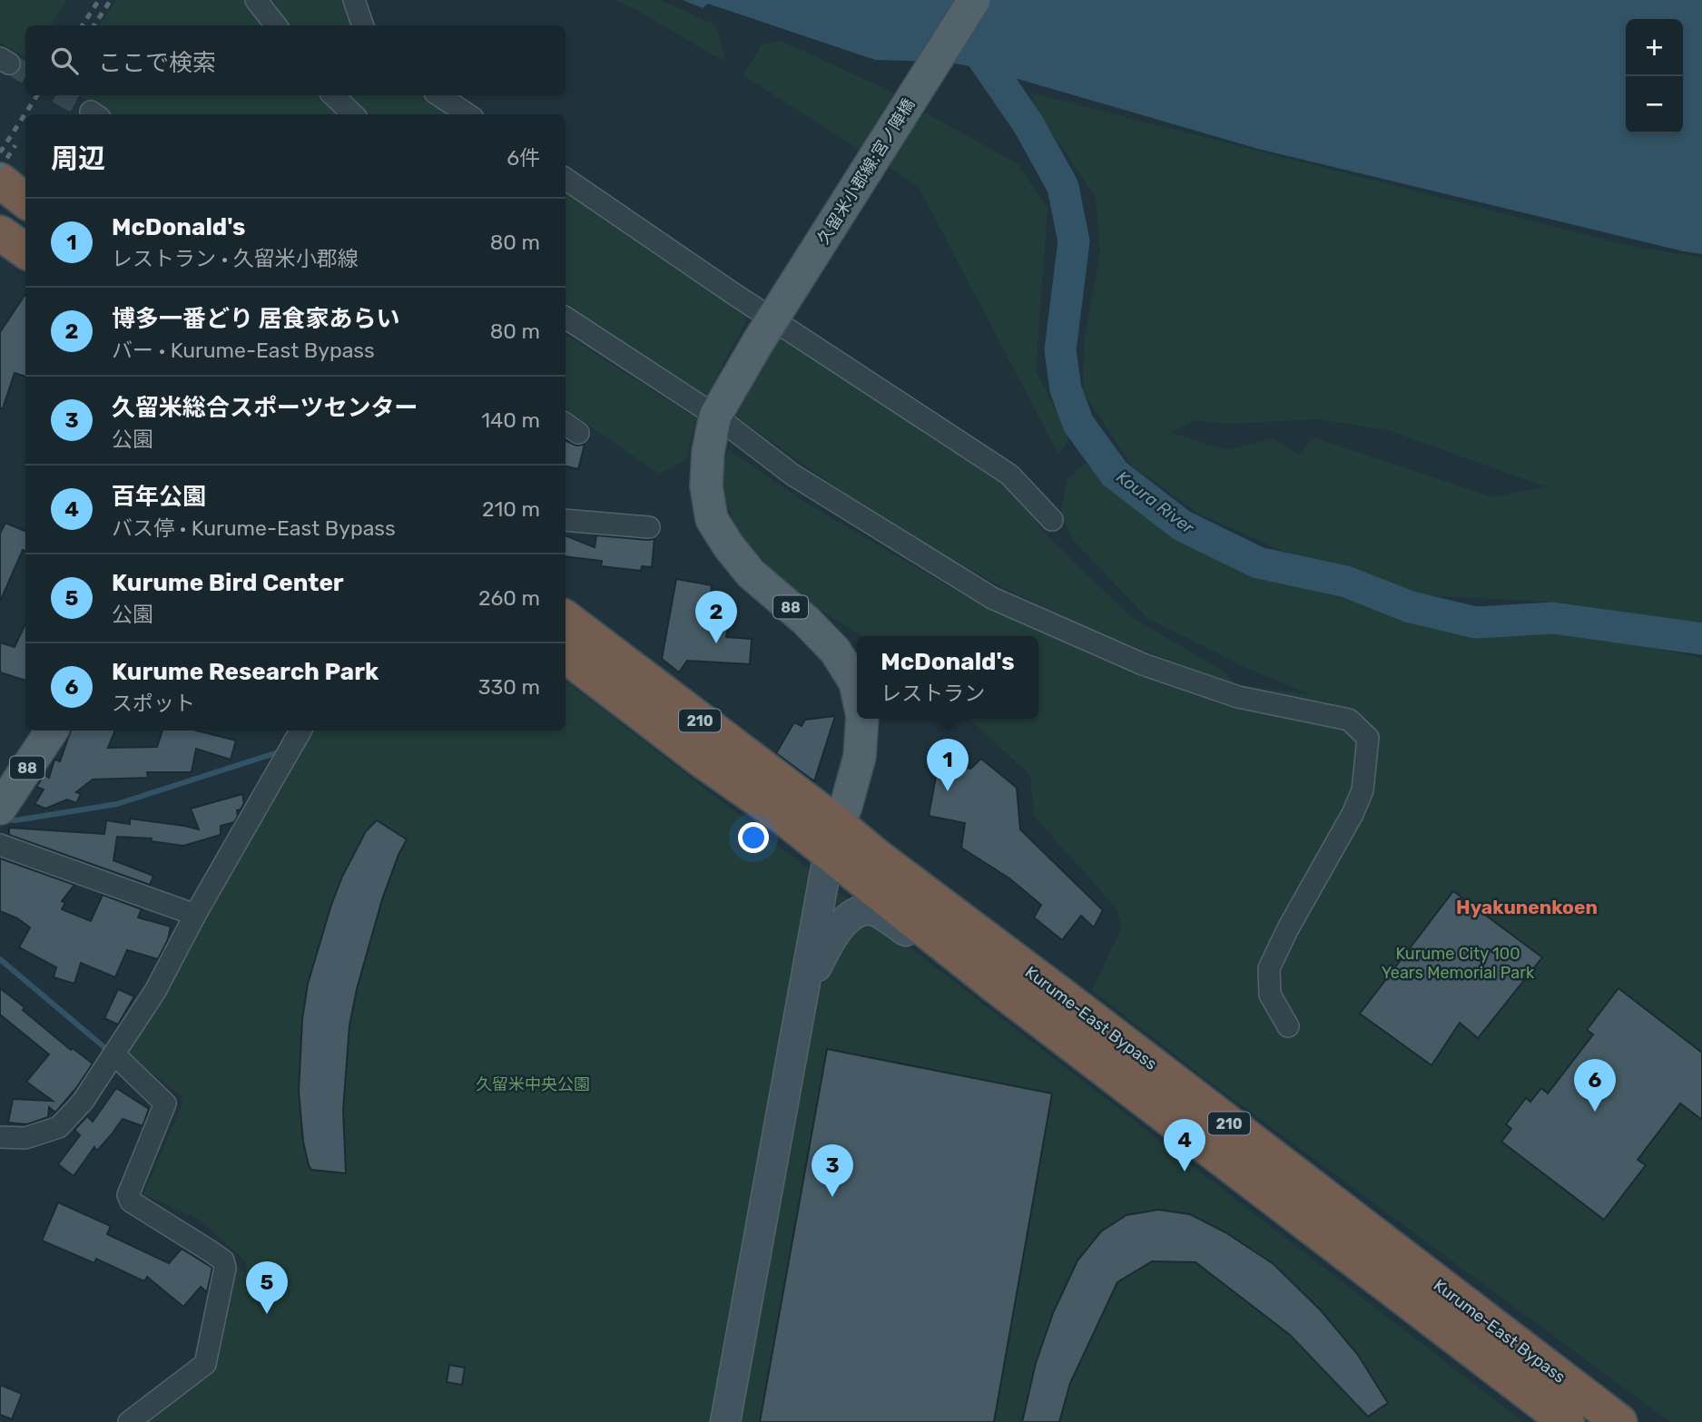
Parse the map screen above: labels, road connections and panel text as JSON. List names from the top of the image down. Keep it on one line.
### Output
{"streets":{"highway":["210","Kurume-East Bypass"],"main road":["久留米小郡線;宮ノ陣橋","88"]},"crossings":[["久留米小郡線;宮ノ陣橋","88"],["88","Kurume-East Bypass"]],"districts":["Hyakunenkoen"],"water":["Koura River"],"parks":["Kurume City 100 Years Memorial Park","久留米中央公園"],"page":{"map_buttons":["+","−"],"search":"ここで検索","heading":["周辺","6件"],"list":[{"mark":"1","name":"McDonald's","note":"レストラン · 久留米小郡線","value":"80 m"},{"mark":"2","name":"博多一番どり 居食家あらい","note":"バー · Kurume-East Bypass","value":"80 m"},{"mark":"3","name":"久留米総合スポーツセンター","note":"公園","value":"140 m"},{"mark":"4","name":"百年公園","note":"バス停 · Kurume-East Bypass","value":"210 m"},{"mark":"5","name":"Kurume Bird Center","note":"公園","value":"260 m"},{"mark":"6","name":"Kurume Research Park","note":"スポット","value":"330 m"}],"pins":["2","1","6","4","3","5"],"popup":["McDonald's","レストラン"]}}
